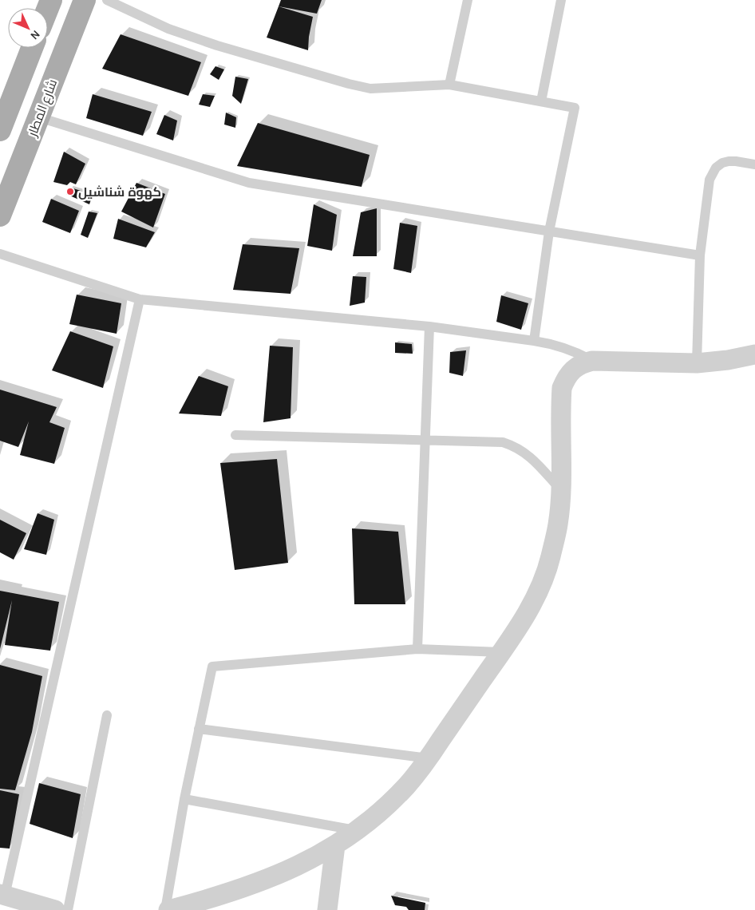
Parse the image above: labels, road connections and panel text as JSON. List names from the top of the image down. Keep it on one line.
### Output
{"streets":{"main road":["شارع المطار"]},"places":["كهوة شناشيل"],"north":"bottom right"}
